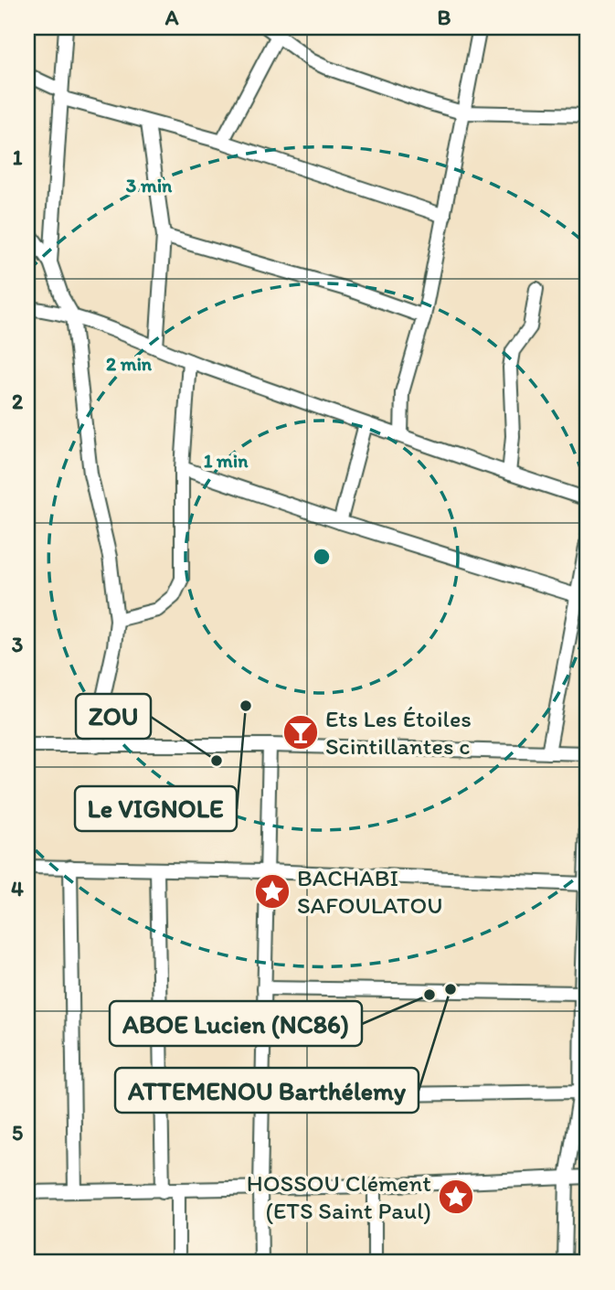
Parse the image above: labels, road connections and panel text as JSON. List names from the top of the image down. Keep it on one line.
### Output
{"places":{"other":["Le VIGNOLE","ZOU","ATTEMENOU Barthélemy","ABOE Lucien (NC86)"],"bar":["Ets Les Étoiles Scintillantes c"],"place":["BACHABI SAFOULATOU","HOSSOU Clément (ETS Saint Paul)"]},"grid":{"columns":["A","B"],"rows":["1","2","3","4","5"]},"rings":["3 min","2 min","1 min"]}
